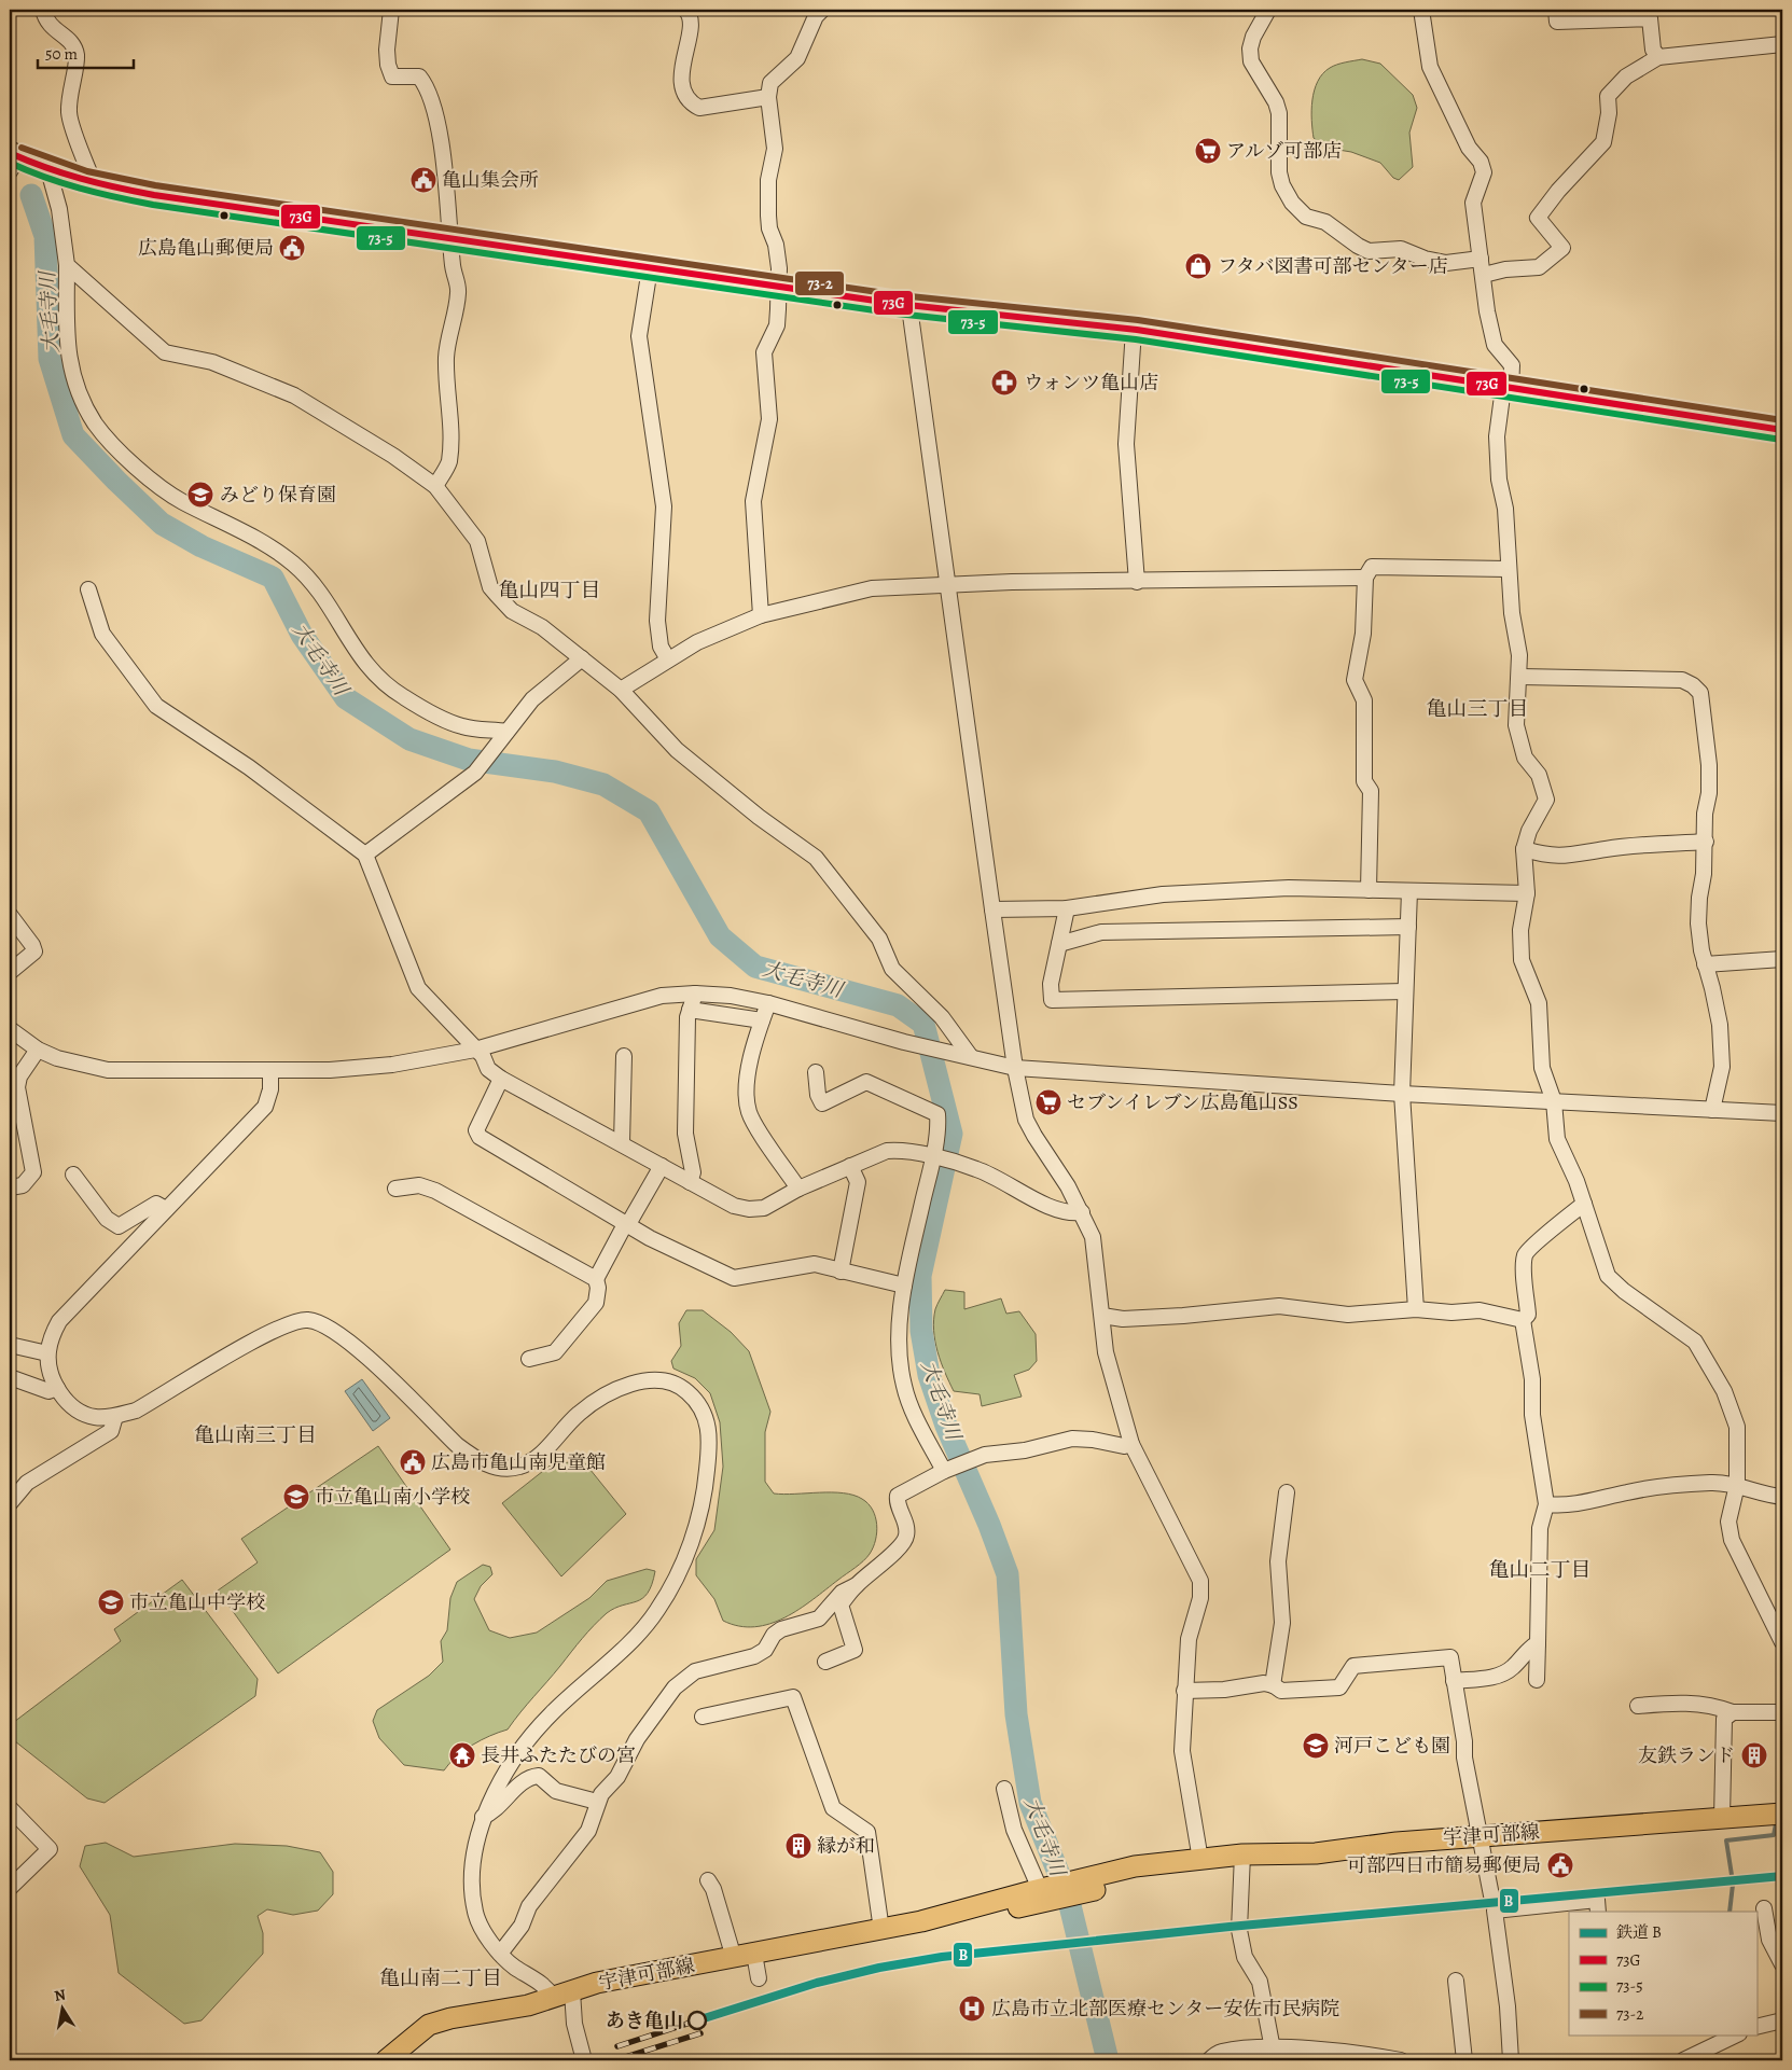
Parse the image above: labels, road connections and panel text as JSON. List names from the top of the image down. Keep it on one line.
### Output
{"streets":{"main road":["宇津可部線"]},"districts":["亀山四丁目","亀山三丁目","亀山南三丁目","亀山二丁目","亀山南二丁目"],"water":["大毛寺川"],"places":{"supermarket":["アルゾ可部店","セブンイレブン広島亀山SS"],"public building":["亀山集会所","広島亀山郵便局","広島市亀山南児童館","可部四日市簡易郵便局"],"shop":["フタバ図書可部センター店"],"pharmacy":["ウォンツ亀山店"],"school or university":["みどり保育園","市立亀山南小学校","市立亀山中学校","河戸こども園"],"temple":["長井ふたたびの宮"],"building":["友鉄ランド","縁が和"],"hospital":["広島市立北部医療センター安佐市民病院"],"other":["あき亀山"]},"lines":["transit line 73-2","transit line 73G","transit line 73-5","rail line B"],"legend":["鉄道 B","73G","73-5","73-2"],"scale_bar":"50 m","north":"top"}
